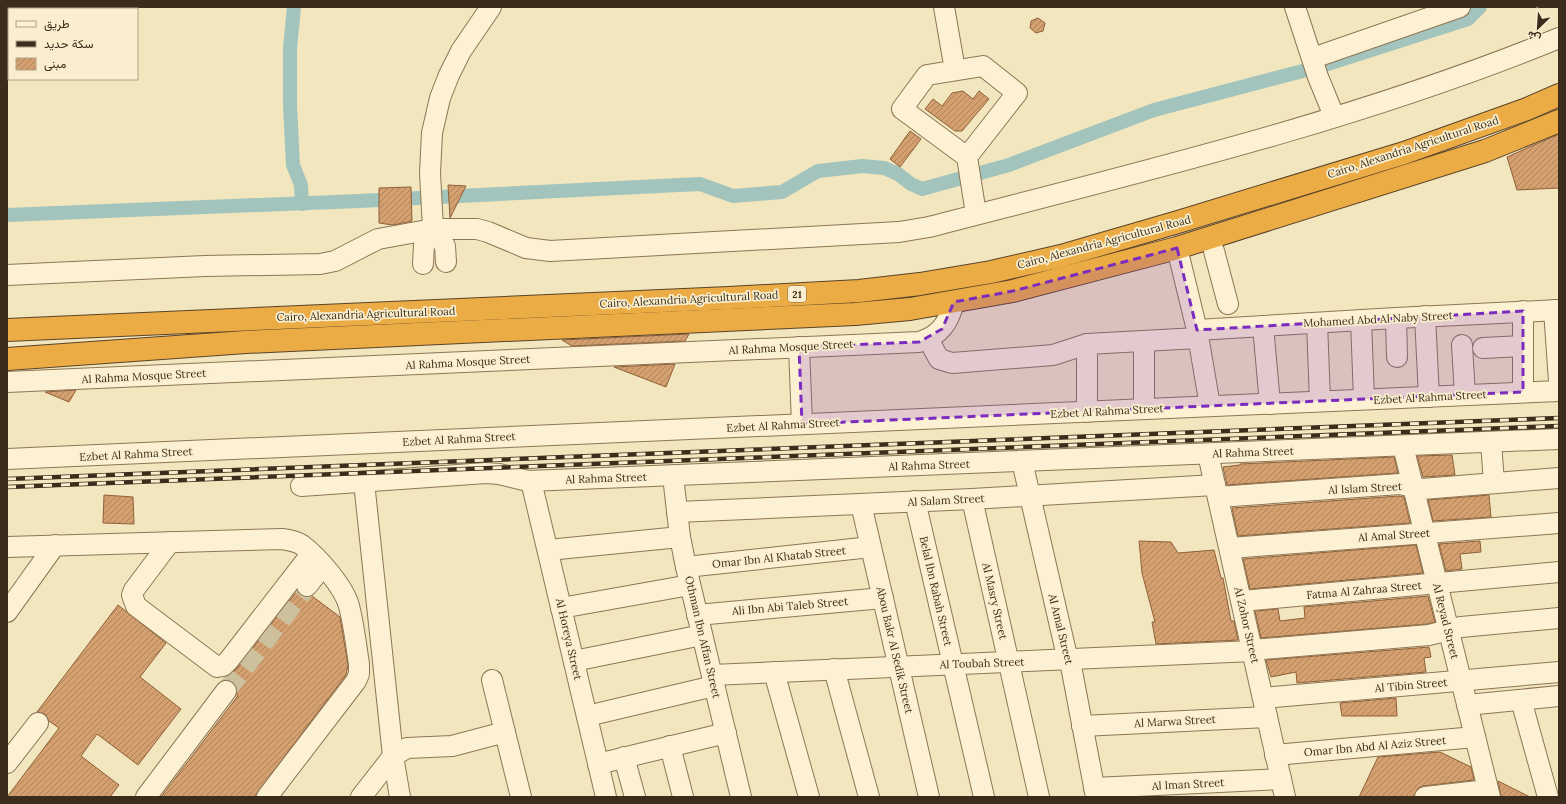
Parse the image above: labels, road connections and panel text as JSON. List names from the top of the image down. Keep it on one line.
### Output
{"streets":{"highway":["Cairo, Alexandria Agricultural Road","21"],"street":["Mohamed Abd Al Naby Street","Al Rahma Mosque Street","Ezbet Al Rahma Street","Al Rahma Street","Al Islam Street","Al Salam Street","Al Amal Street","Omar Ibn Al Khatab Street","Fatma Al Zahraa Street","Belal Ibn Rabah Street","Al Masry Street","Ali Ibn Abi Taleb Street","Al Reyad Street","Al Zohor Street","Othman Ibn Affan Street","Al Horeya Street","Abou Bakr Al Sedik Street","Al Toubah Street","Al Tibin Street","Al Marwa Street","Omar Ibn Abd Al Aziz Street","Al Iman Street"]},"crossings":[["Cairo, Alexandria Agricultural Road","Al Rahma Mosque Street"],["Al Rahma Street","Al Amal Street"],["Al Rahma Street","Al Reyad Street"],["Al Rahma Street","Al Zohor Street"],["Al Rahma Street","Othman Ibn Affan Street"],["Al Rahma Street","Al Horeya Street"],["Al Islam Street","Al Salam Street"],["Al Islam Street","Al Reyad Street"],["Al Islam Street","Al Zohor Street"],["Al Salam Street","Al Amal Street"],["Al Salam Street","Belal Ibn Rabah Street"],["Al Salam Street","Al Masry Street"],["Al Salam Street","Al Zohor Street"],["Al Salam Street","Othman Ibn Affan Street"],["Al Salam Street","Abou Bakr Al Sedik Street"],["Al Amal Street","Al Reyad Street"],["Al Amal Street","Al Zohor Street"],["Al Amal Street","Al Toubah Street"],["Al Amal Street","Al Marwa Street"],["Al Amal Street","Al Iman Street"],["Omar Ibn Al Khatab Street","Othman Ibn Affan Street"],["Omar Ibn Al Khatab Street","Al Horeya Street"],["Omar Ibn Al Khatab Street","Abou Bakr Al Sedik Street"],["Fatma Al Zahraa Street","Al Reyad Street"],["Fatma Al Zahraa Street","Al Zohor Street"],["Belal Ibn Rabah Street","Al Toubah Street"],["Al Masry Street","Al Toubah Street"],["Ali Ibn Abi Taleb Street","Othman Ibn Affan Street"],["Ali Ibn Abi Taleb Street","Abou Bakr Al Sedik Street"],["Al Reyad Street","Al Toubah Street"],["Al Reyad Street","Al Tibin Street"],["Al Reyad Street","Omar Ibn Abd Al Aziz Street"],["Al Zohor Street","Al Toubah Street"],["Al Zohor Street","Al Tibin Street"],["Al Zohor Street","Al Marwa Street"],["Al Zohor Street","Omar Ibn Abd Al Aziz Street"],["Al Zohor Street","Al Iman Street"],["Othman Ibn Affan Street","Al Toubah Street"],["Al Horeya Street","Al Toubah Street"],["Abou Bakr Al Sedik Street","Al Toubah Street"],["Al Tibin Street","Al Marwa Street"]],"legend":["طريق","سكة حديد","مبنى"],"north":"bottom left"}
